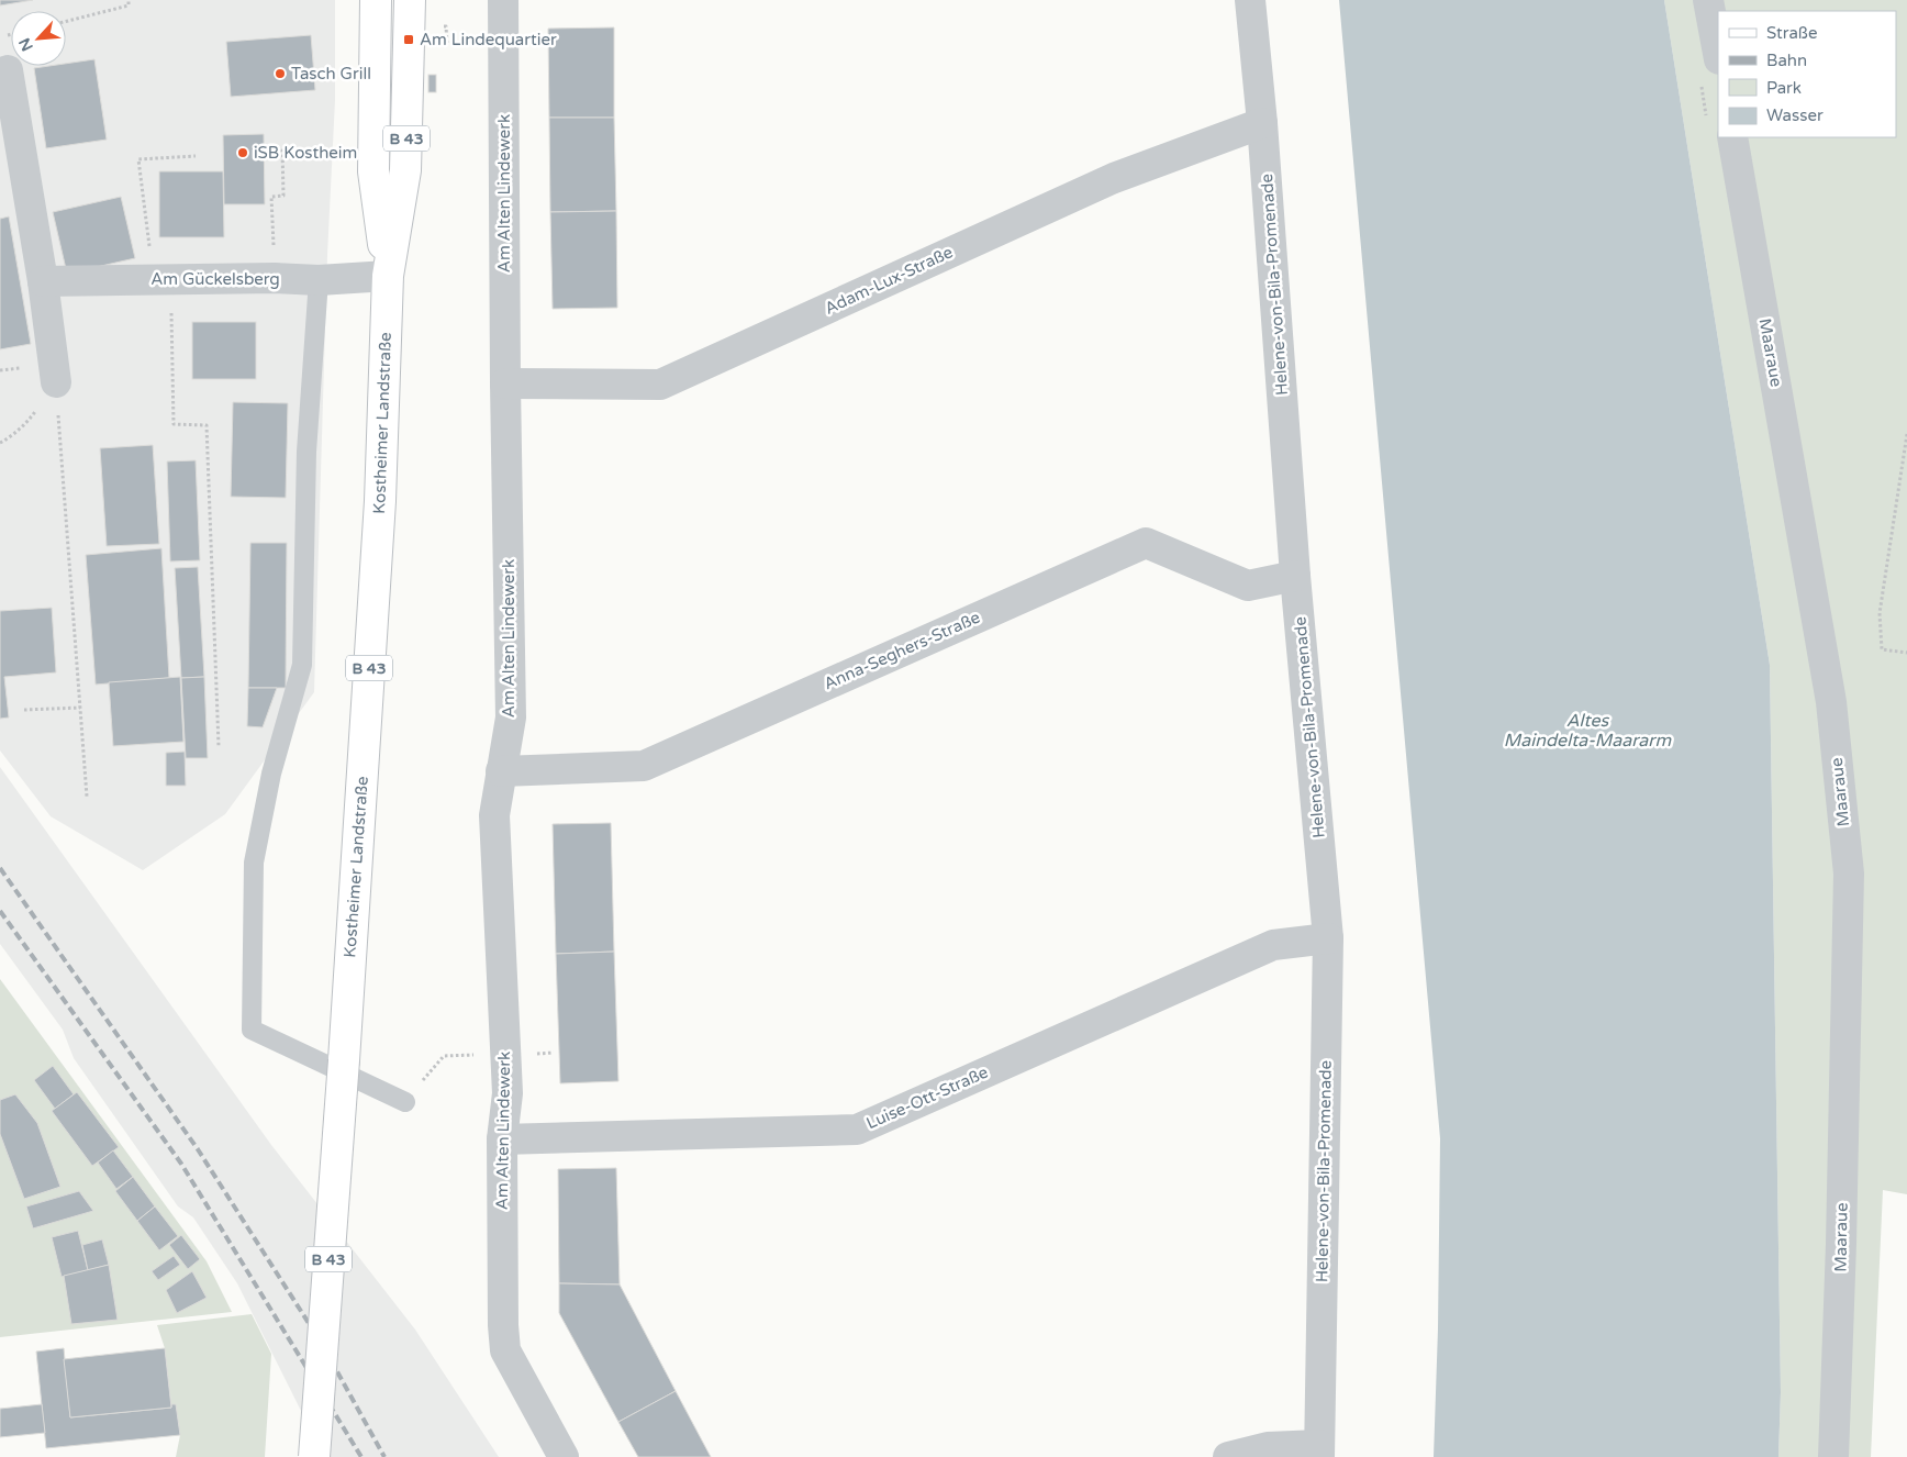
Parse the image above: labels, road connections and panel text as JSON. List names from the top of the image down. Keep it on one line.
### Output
{"streets":{"main road":["B 43","Kostheimer Landstraße"],"street":["Am Alten Lindewerk","Am Gückelsberg","Adam-Lux-Straße","Helene-von-Bila-Promenade","Maaraue","Anna-Seghers-Straße","Luise-Ott-Straße"]},"crossings":[["Am Alten Lindewerk","Adam-Lux-Straße"],["Am Alten Lindewerk","Anna-Seghers-Straße"],["Am Alten Lindewerk","Luise-Ott-Straße"],["Am Gückelsberg","Kostheimer Landstraße"],["Adam-Lux-Straße","Helene-von-Bila-Promenade"],["Helene-von-Bila-Promenade","Anna-Seghers-Straße"],["Helene-von-Bila-Promenade","Luise-Ott-Straße"]],"water":["Altes Maindelta-Maararm"],"places":{"transit":["Am Lindequartier"],"other":["Tasch Grill","iSB Kostheim"]},"legend":["Straße","Bahn","Park","Wasser"],"north":"bottom left"}
